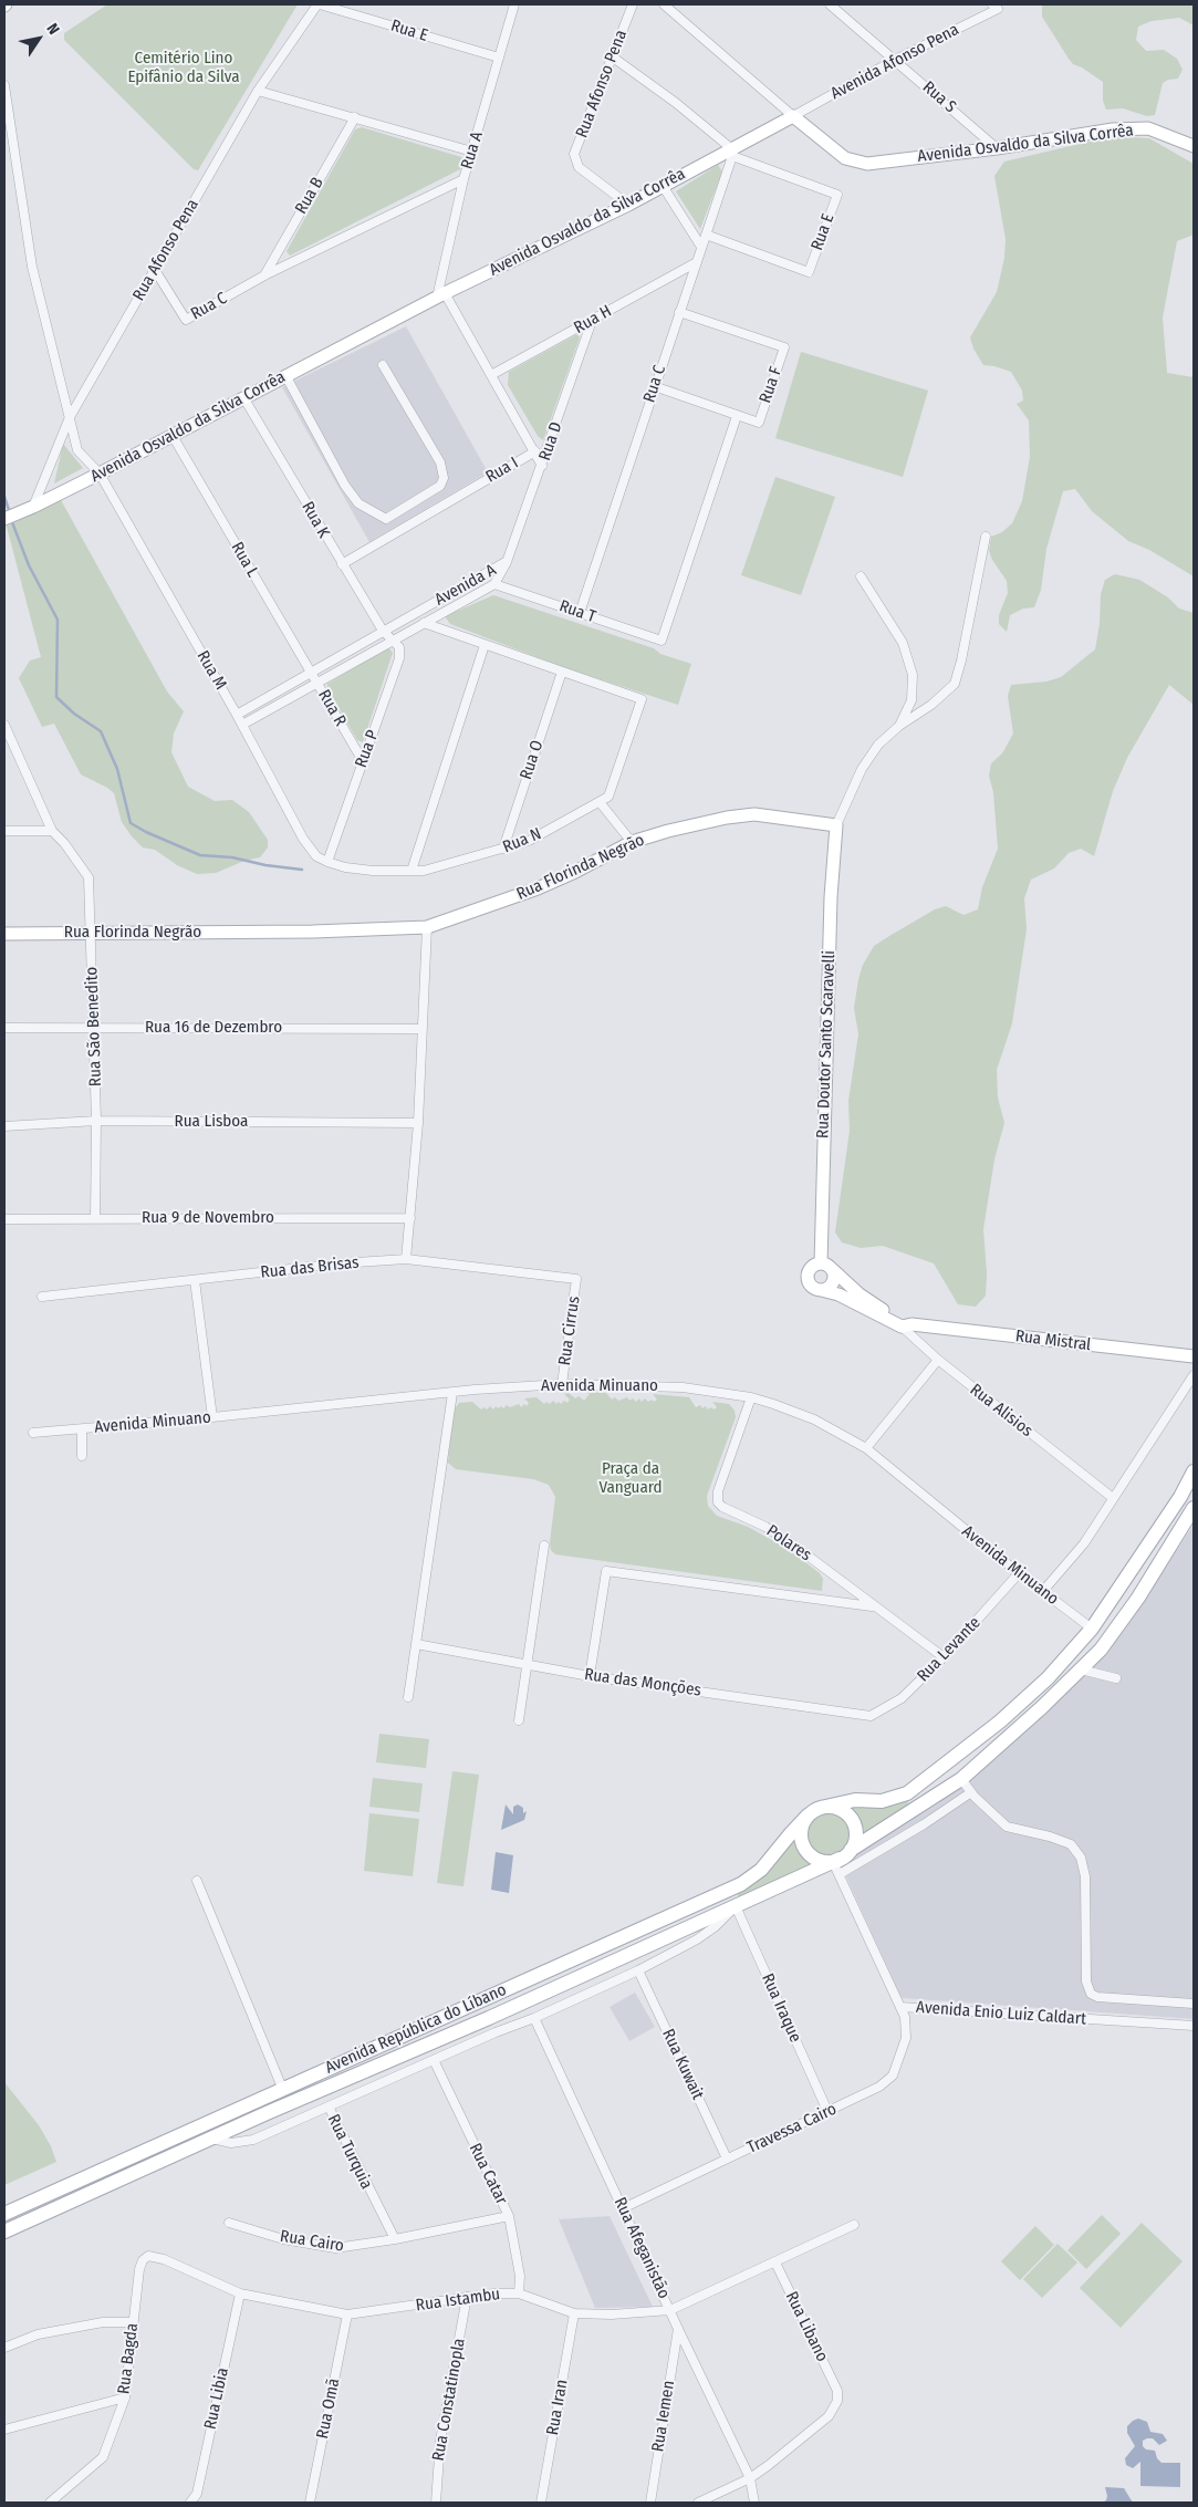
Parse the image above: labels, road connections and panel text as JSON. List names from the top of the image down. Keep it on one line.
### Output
{"streets":{"main road":["Avenida República do Líbano"],"street":["Rua E","Avenida Afonso Pena","Rua Afonso Pena","Rua S","Avenida Osvaldo da Silva Corrêa","Rua A","Rua B","Rua C","Rua H","Rua F","Rua D","Rua I","Rua K","Rua L","Avenida A","Rua T","Rua M","Rua R","Rua P","Rua O","Rua N","Rua Florinda Negrão","Rua São Benedito","Rua 16 de Dezembro","Rua Doutor Santo Scaravelli","Rua Lisboa","Rua 9 de Novembro","Rua das Brisas","Rua Cirrus","Rua Mistral","Avenida Minuano","Rua Alisios","Polares","Rua Levante","Rua das Monções","Rua Iraque","Avenida Enio Luiz Caldart","Rua Kuwait","Travessa Cairo","Rua Turquia","Rua Catar","Rua Cairo","Rua Afeganistão","Rua Istambu","Rua Libano","Rua Bagda","Rua Libia","Rua Constatinopla","Rua Iran","Rua Omã","Rua Iemen"]},"crossings":[["Rua E","Rua Afonso Pena"],["Rua E","Avenida Osvaldo da Silva Corrêa"],["Rua E","Rua A"],["Rua E","Rua C"],["Avenida Afonso Pena","Rua S"],["Avenida Afonso Pena","Avenida Osvaldo da Silva Corrêa"],["Rua Afonso Pena","Avenida Osvaldo da Silva Corrêa"],["Rua Afonso Pena","Rua C"],["Rua Afonso Pena","Rua M"],["Rua S","Avenida Osvaldo da Silva Corrêa"],["Avenida Osvaldo da Silva Corrêa","Rua A"],["Avenida Osvaldo da Silva Corrêa","Rua C"],["Avenida Osvaldo da Silva Corrêa","Rua I"],["Avenida Osvaldo da Silva Corrêa","Rua K"],["Avenida Osvaldo da Silva Corrêa","Rua L"],["Avenida Osvaldo da Silva Corrêa","Rua M"],["Rua A","Rua C"],["Rua A","Rua I"],["Rua B","Rua C"],["Rua C","Rua H"],["Rua C","Rua F"],["Rua C","Rua T"],["Rua H","Rua D"],["Rua H","Rua I"],["Rua F","Rua T"],["Rua D","Avenida A"],["Rua I","Rua K"],["Rua K","Avenida A"],["Rua K","Rua P"],["Rua L","Avenida A"],["Rua L","Rua R"],["Avenida A","Rua T"],["Avenida A","Rua M"],["Avenida A","Rua R"],["Avenida A","Rua P"],["Rua M","Rua P"],["Rua M","Rua N"],["Rua R","Rua P"],["Rua P","Rua N"],["Rua O","Rua N"],["Rua Florinda Negrão","Rua São Benedito"],["Rua Florinda Negrão","Rua Doutor Santo Scaravelli"],["Rua São Benedito","Rua 16 de Dezembro"],["Rua São Benedito","Rua Lisboa"],["Rua São Benedito","Rua 9 de Novembro"],["Rua das Brisas","Rua Cirrus"],["Rua Cirrus","Avenida Minuano"],["Rua Mistral","Rua Alisios"],["Avenida Minuano","Polares"],["Avenida Minuano","Rua Levante"],["Avenida Minuano","Avenida República do Líbano"],["Polares","Rua Levante"],["Rua Levante","Rua das Monções"],["Rua Iraque","Avenida República do Líbano"],["Rua Iraque","Travessa Cairo"],["Avenida Enio Luiz Caldart","Avenida República do Líbano"],["Avenida Enio Luiz Caldart","Travessa Cairo"],["Avenida República do Líbano","Rua Kuwait"],["Avenida República do Líbano","Rua Turquia"],["Avenida República do Líbano","Rua Catar"],["Avenida República do Líbano","Rua Afeganistão"],["Rua Kuwait","Travessa Cairo"],["Travessa Cairo","Rua Afeganistão"],["Rua Turquia","Rua Cairo"],["Rua Catar","Rua Istambu"],["Rua Afeganistão","Rua Istambu"],["Rua Afeganistão","Rua Libano"],["Rua Afeganistão","Rua Iemen"],["Rua Istambu","Rua Libano"],["Rua Istambu","Rua Bagda"],["Rua Istambu","Rua Libia"],["Rua Istambu","Rua Constatinopla"],["Rua Istambu","Rua Iran"],["Rua Istambu","Rua Omã"]],"parks":["Cemitério Lino Epifânio da Silva","Praça da Vanguard"],"north":"top right"}
